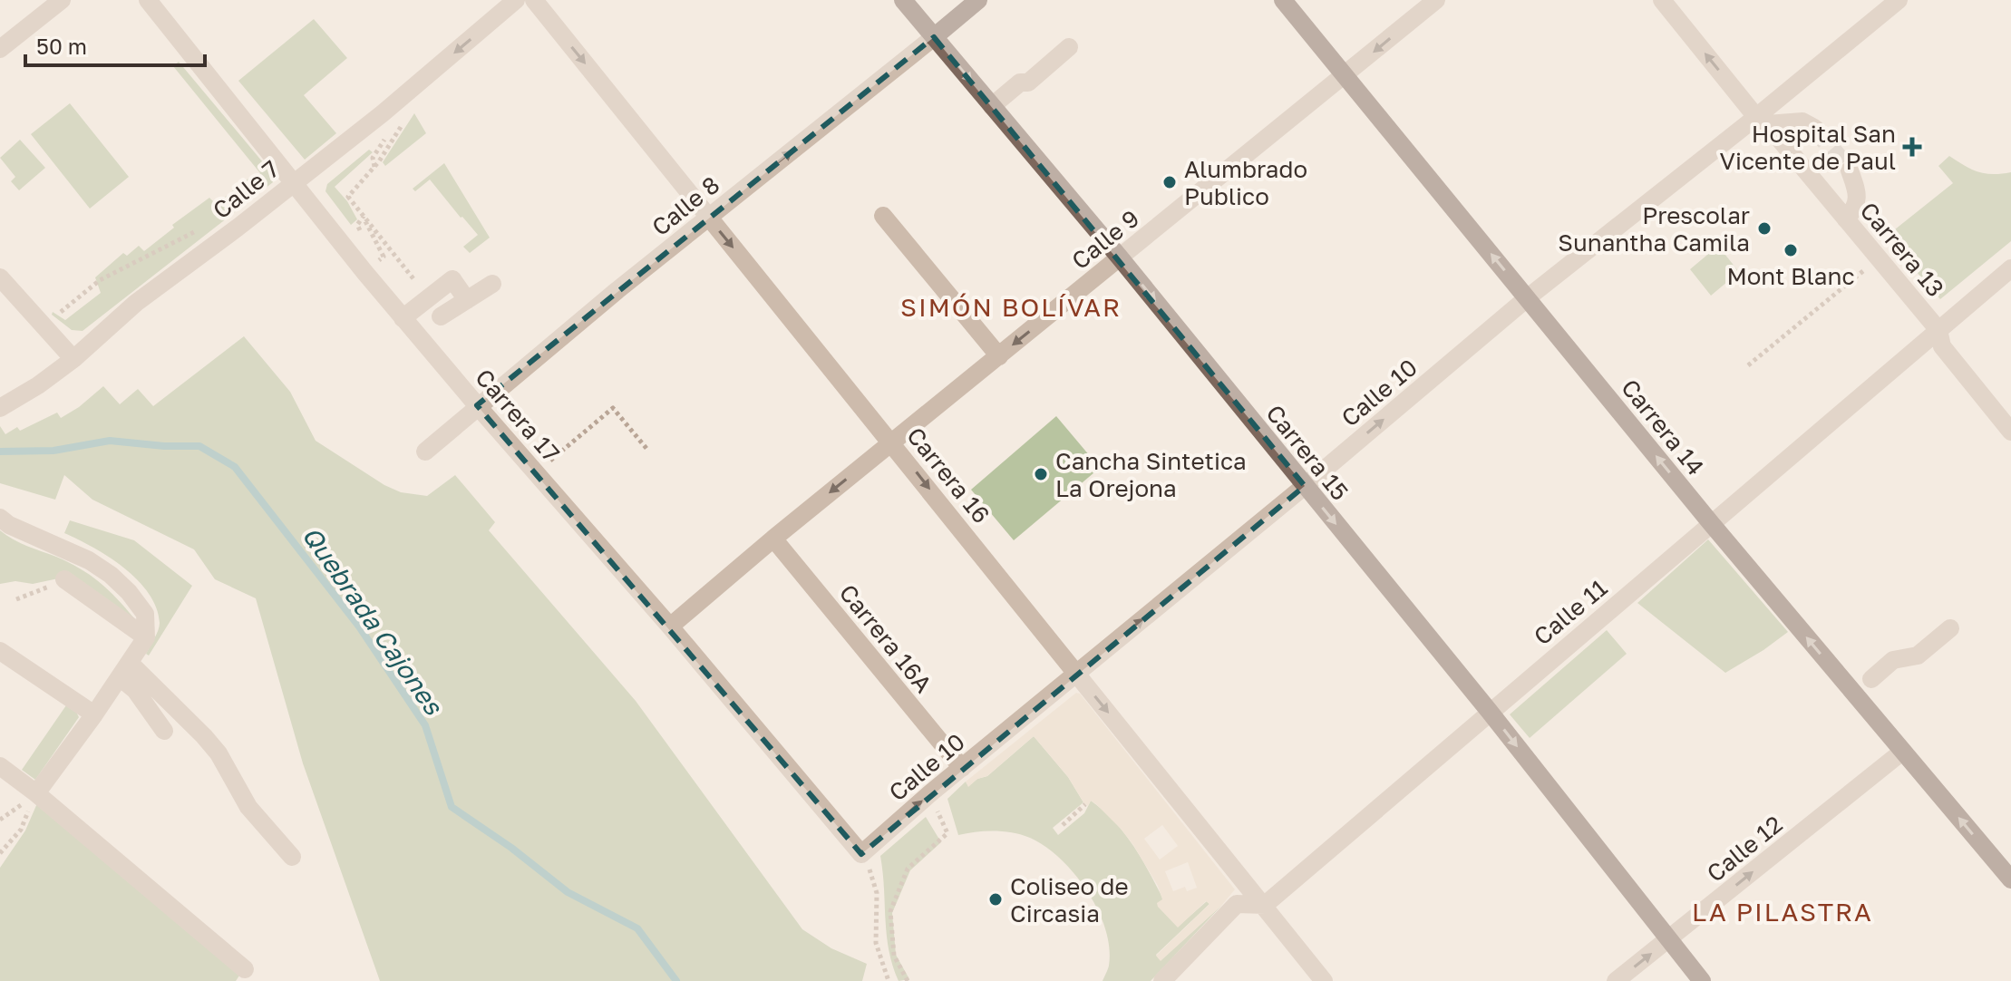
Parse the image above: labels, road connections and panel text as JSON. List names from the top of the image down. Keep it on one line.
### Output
{"streets":{"main road":["Calle 8","Carrera 14","Carrera 15"],"street":["Calle 7","Calle 9","Carrera 13","Calle 10","Carrera 17","Carrera 16","Calle 11","Carrera 16A","Calle 12"]},"crossings":[["Calle 7","Carrera 17"],["Calle 8","Carrera 17"],["Calle 8","Carrera 15"],["Calle 8","Carrera 16"],["Calle 9","Carrera 17"],["Calle 9","Carrera 14"],["Calle 9","Carrera 15"],["Calle 9","Carrera 16"],["Calle 9","Carrera 16A"],["Carrera 13","Calle 10"],["Carrera 13","Calle 11"],["Calle 10","Carrera 17"],["Calle 10","Carrera 14"],["Calle 10","Carrera 15"],["Calle 10","Carrera 16"],["Calle 10","Carrera 16A"],["Carrera 14","Calle 11"],["Carrera 14","Calle 12"],["Carrera 15","Calle 11"],["Carrera 15","Calle 12"],["Carrera 16","Calle 11"]],"one_way":["Calle 7","Calle 8","Calle 9","Calle 10","Carrera 14","Carrera 15","Carrera 16","Calle 12"],"districts":["SIMÓN BOLÍVAR","LA PILASTRA"],"water":["Quebrada Cajones"],"places":{"health":["Hospital San Vicente de Paul"],"other":["Alumbrado Publico","Prescolar Sunantha Camila","Mont Blanc","Cancha Sintetica La Orejona","Coliseo de Circasia"]},"scale_bar":"50 m"}
